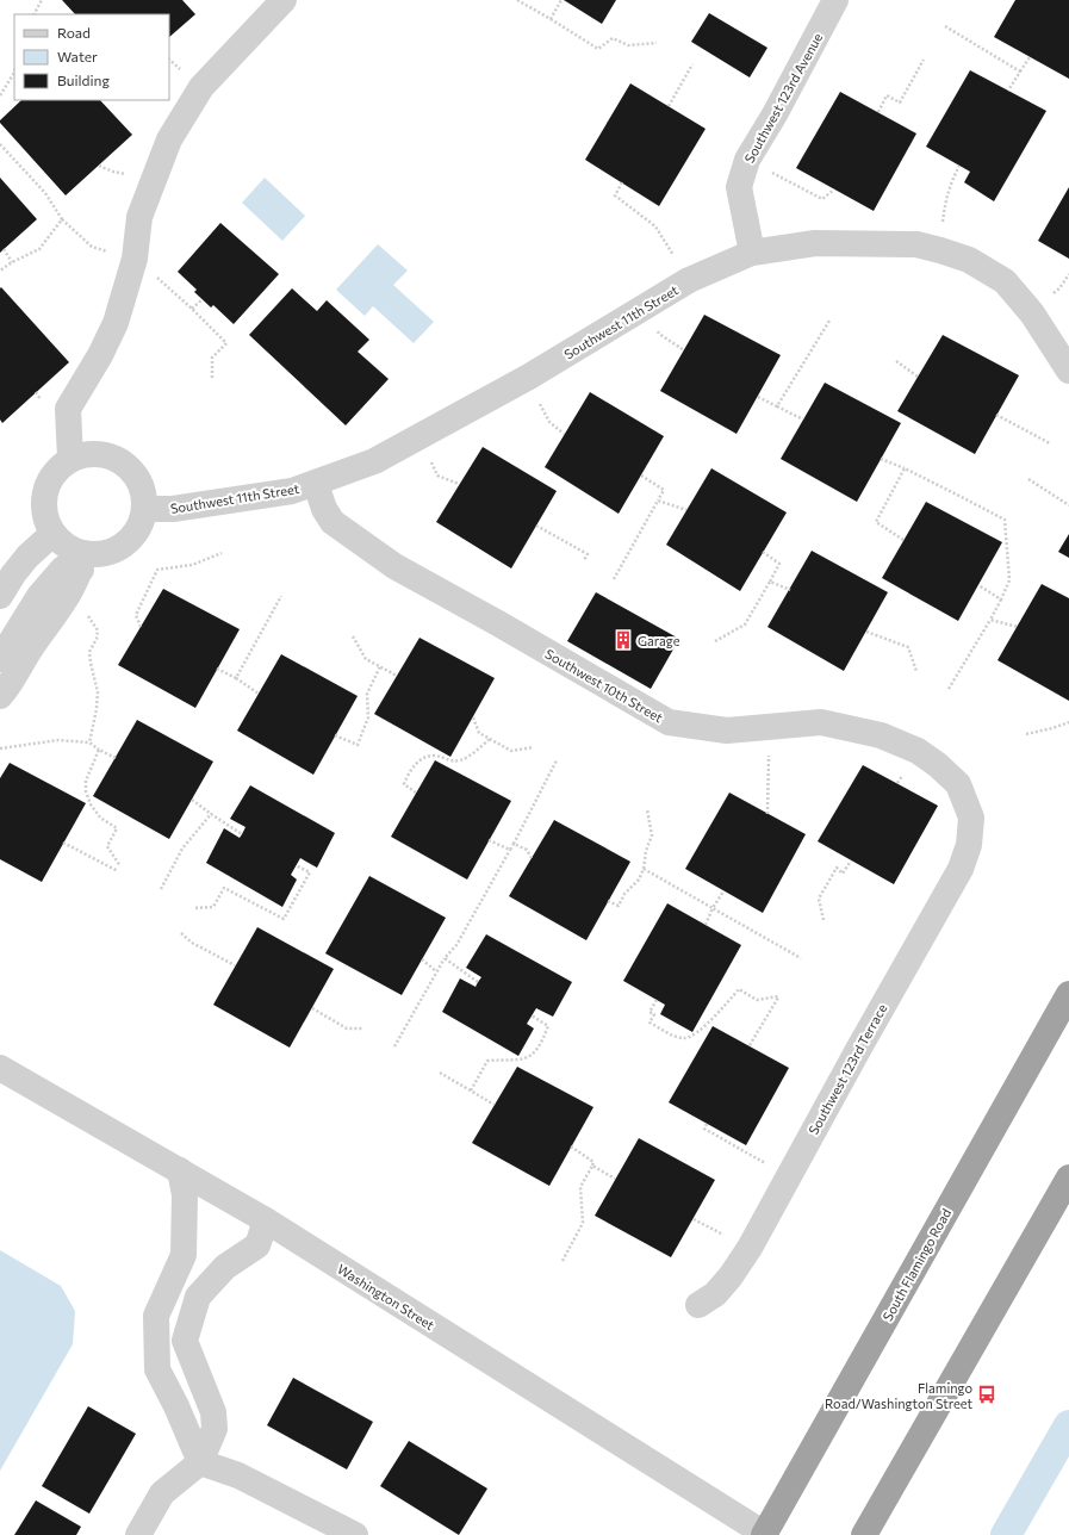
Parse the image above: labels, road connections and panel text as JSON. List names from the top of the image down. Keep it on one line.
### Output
{"streets":{"highway":["South Flamingo Road"],"street":["Southwest 123rd Avenue","Southwest 11th Street","Southwest 10th Street","Southwest 123rd Terrace","Washington Street"]},"crossings":[["Southwest 123rd Avenue","Southwest 11th Street"],["Southwest 11th Street","Southwest 10th Street"],["Southwest 10th Street","Southwest 123rd Terrace"],["South Flamingo Road","Washington Street"]],"places":{"building":["Garage"],"bus stop":["Flamingo Road/Washington Street"]},"legend":["Road","Water","Building"]}
